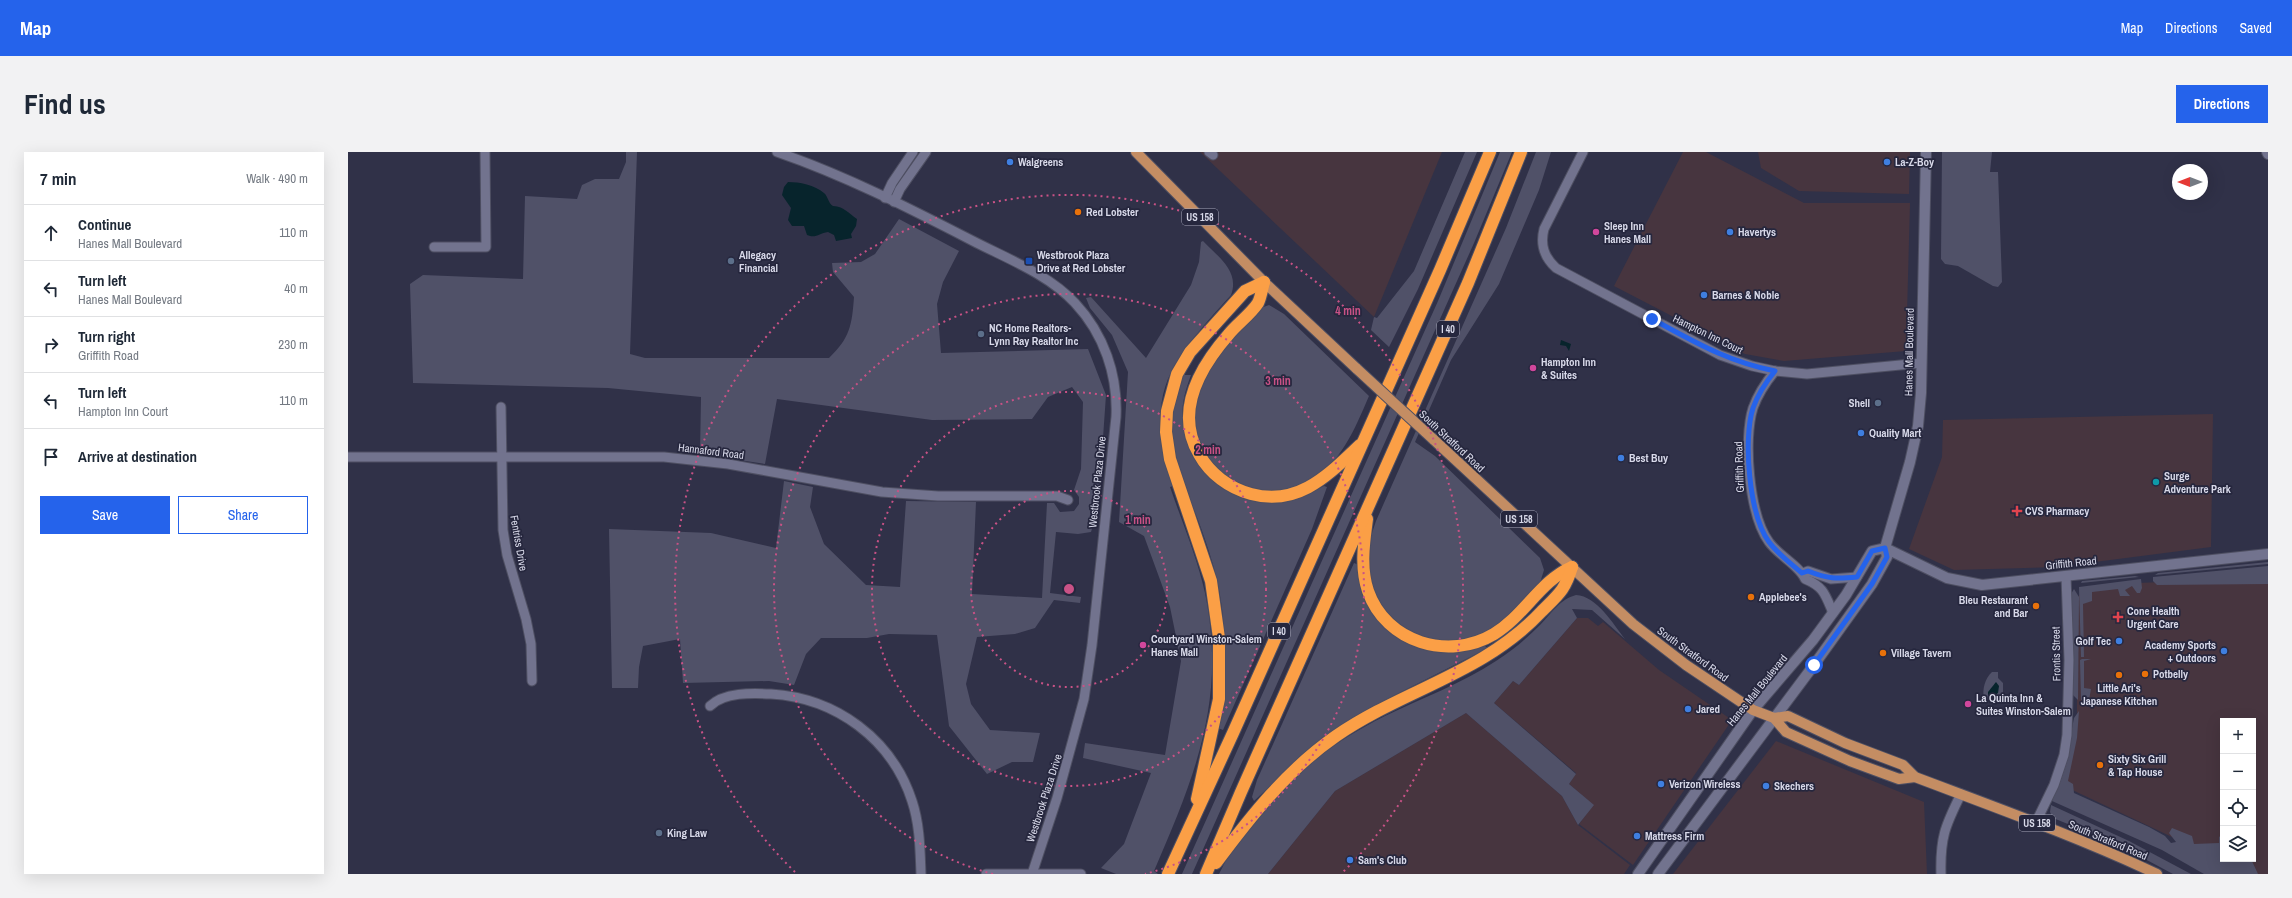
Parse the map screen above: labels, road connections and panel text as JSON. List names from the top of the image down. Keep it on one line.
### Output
{"streets":{"highway":["I 40"],"main road":["US 158","Hanes Mall Boulevard","South Stratford Road","Griffith Road"],"street":["Hampton Inn Court","Hannaford Road","Westbrook Plaza Drive","Fentriss Drive","Frontis Street"]},"crossings":[["Hampton Inn Court","Hanes Mall Boulevard"],["Hampton Inn Court","Griffith Road"],["Hanes Mall Boulevard","South Stratford Road"],["Hanes Mall Boulevard","Griffith Road"],["South Stratford Road","Frontis Street"],["Hannaford Road","Fentriss Drive"],["Griffith Road","Frontis Street"]],"places":{"other":["Walgreens","La-Z-Boy","Red Lobster","Sleep Inn Hanes Mall","Havertys","Allegacy Financial","Barnes & Noble","NC Home Realtors- Lynn Ray Realtor Inc","Hampton Inn & Suites","Shell","Quality Mart","Best Buy","Surge Adventure Park","Applebee's","Bleu Restaurant and Bar","Golf Tec","Courtyard Winston-Salem Hanes Mall","Academy Sports + Outdoors","Village Tavern","Potbelly","Little Ari's Japanese Kitchen","La Quinta Inn & Suites Winston-Salem","Jared","Sixty Six Grill & Tap House","Verizon Wireless","Skechers","King Law","Mattress Firm","Sam's Club"],"transit":["Westbrook Plaza Drive at Red Lobster"],"health":["CVS Pharmacy","Cone Health Urgent Care"]},"north":"left","page":{"header":"Map","nav":["Map","Directions","Saved"],"title":"Find us","buttons":["Directions",["Save","Share"]],"heading":["7 min","Walk · 490 m"],"list":[["Continue","Hanes Mall Boulevard","110 m"],["Turn left","Hanes Mall Boulevard","40 m"],["Turn right","Griffith Road","230 m"],["Turn left","Hampton Inn Court","110 m"],"Arrive at destination"],"map_buttons":["+","−"]},"rings":["4 min","3 min","2 min","1 min"]}
